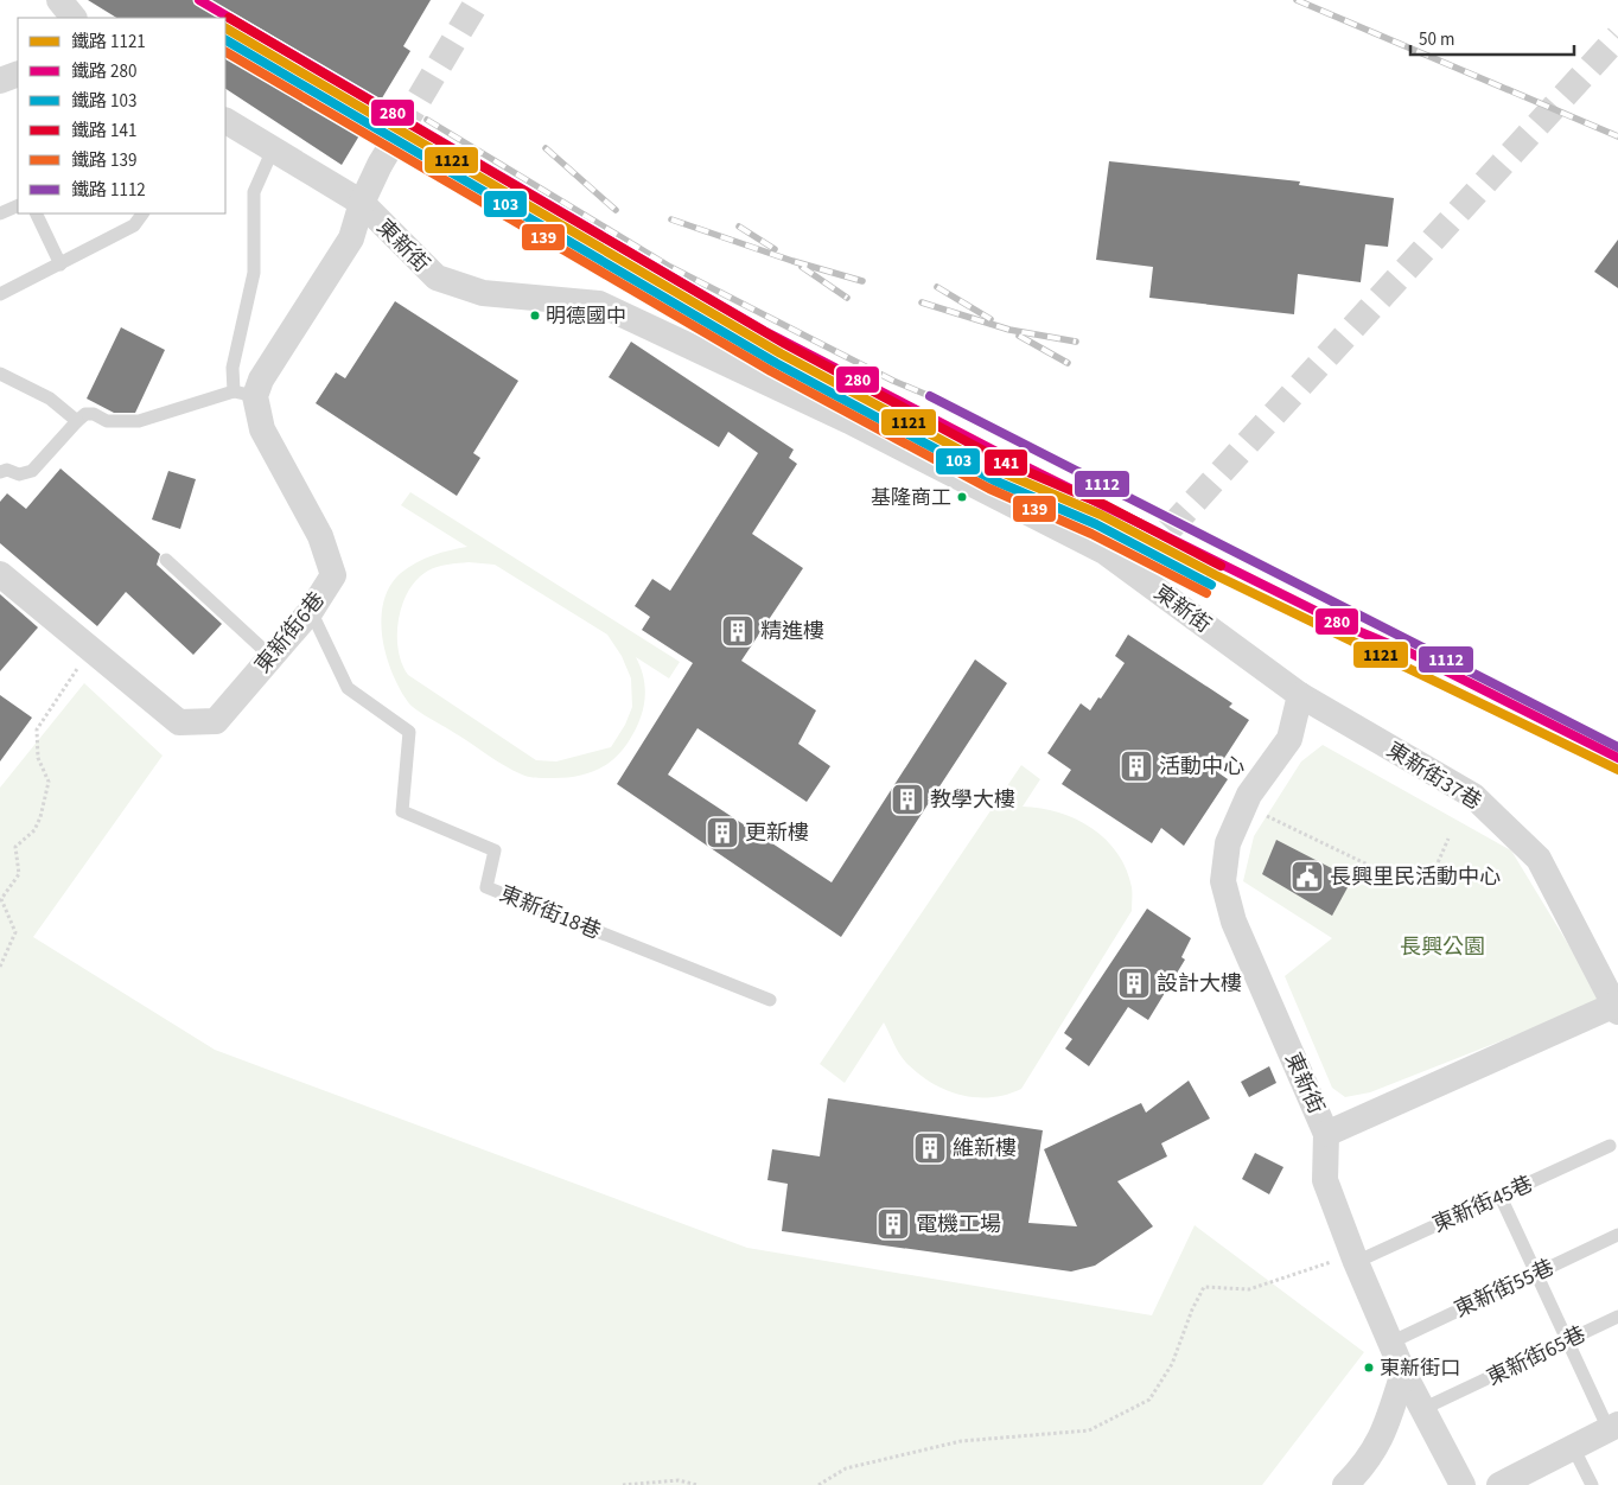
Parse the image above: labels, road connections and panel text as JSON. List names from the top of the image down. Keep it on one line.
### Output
{"streets":{"street":["東新街","東新街6巷","東新街37巷"],"lane":["東新街18巷","東新街45巷","東新街55巷","東新街65巷"]},"crossings":[["東新街","東新街6巷"],["東新街","東新街37巷"],["東新街","東新街45巷"],["東新街","東新街55巷"],["東新街","東新街65巷"],["東新街6巷","東新街18巷"]],"parks":["長興公園"],"places":{"other":["明德國中","基隆商工","東新街口"],"building":["精進樓","活動中心","教學大樓","更新樓","設計大樓","維新樓","電機工場"],"public building":["長興里民活動中心"]},"lines":["rail line 280","rail line 141","rail line 1121","rail line 103","rail line 139","rail line 1112"],"legend":["鐵路 1121","鐵路 280","鐵路 103","鐵路 141","鐵路 139","鐵路 1112"],"scale_bar":"50 m"}
